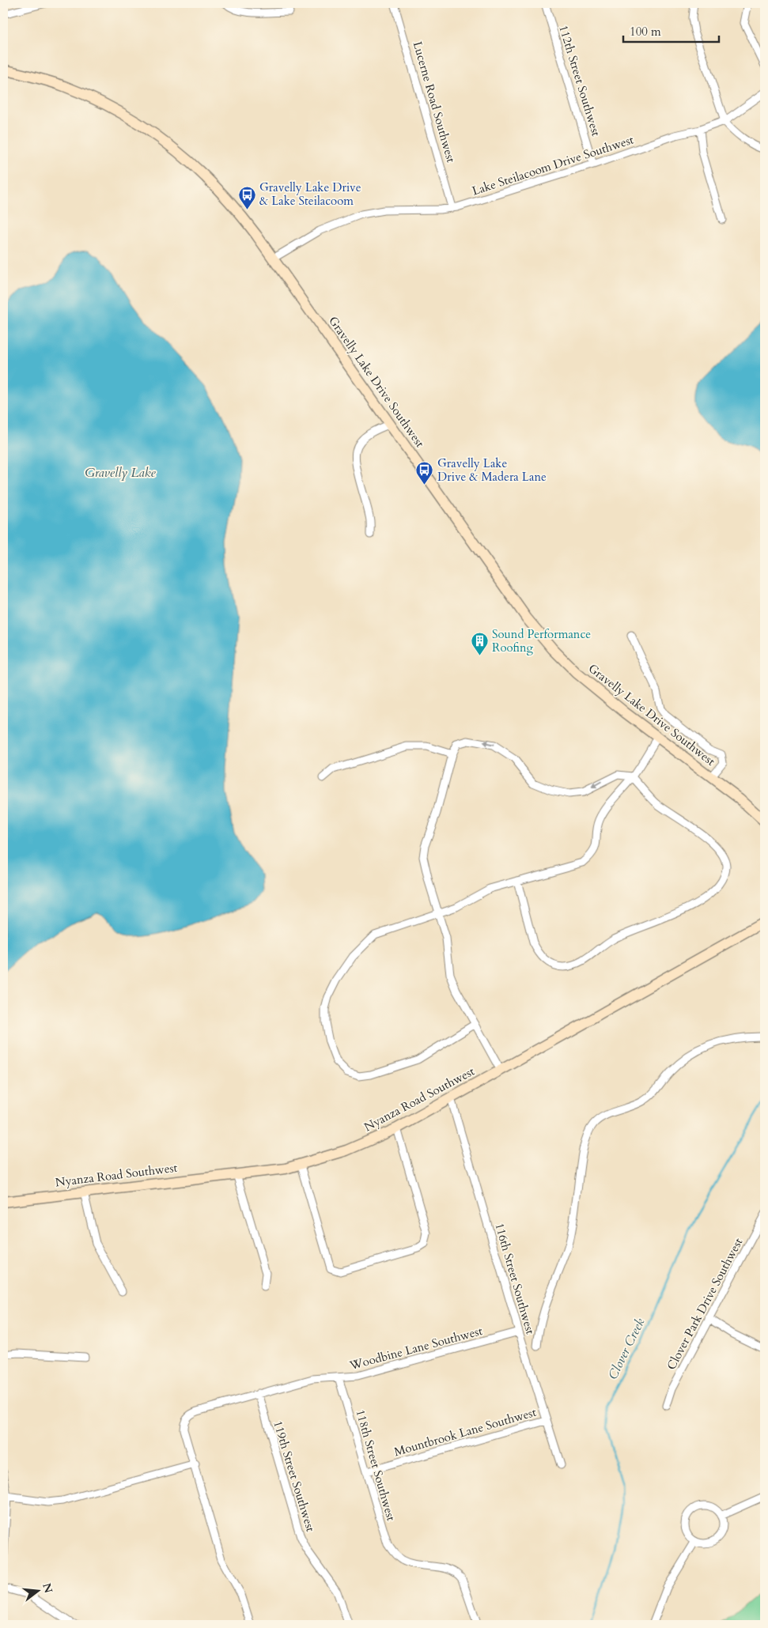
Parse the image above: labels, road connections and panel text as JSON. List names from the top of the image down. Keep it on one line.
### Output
{"streets":{"main road":["Gravelly Lake Drive Southwest","Nyanza Road Southwest"],"street":["112th Street Southwest","Lucerne Road Southwest","Lake Steilacoom Drive Southwest","116th Street Southwest","Clover Park Drive Southwest","Woodbine Lane Southwest","Mountbrook Lane Southwest","118th Street Southwest","119th Street Southwest"]},"crossings":[["112th Street Southwest","Lake Steilacoom Drive Southwest"],["Lucerne Road Southwest","Lake Steilacoom Drive Southwest"],["Lake Steilacoom Drive Southwest","Gravelly Lake Drive Southwest"],["Nyanza Road Southwest","116th Street Southwest"],["116th Street Southwest","Woodbine Lane Southwest"],["116th Street Southwest","Mountbrook Lane Southwest"],["Woodbine Lane Southwest","118th Street Southwest"],["Woodbine Lane Southwest","119th Street Southwest"],["Mountbrook Lane Southwest","118th Street Southwest"]],"water":["Gravelly Lake","Clover Creek"],"places":{"bus stop":["Gravelly Lake Drive & Lake Steilacoom","Gravelly Lake Drive & Madera Lane"],"building":["Sound Performance Roofing"]},"scale_bar":"100 m","north":"right"}
